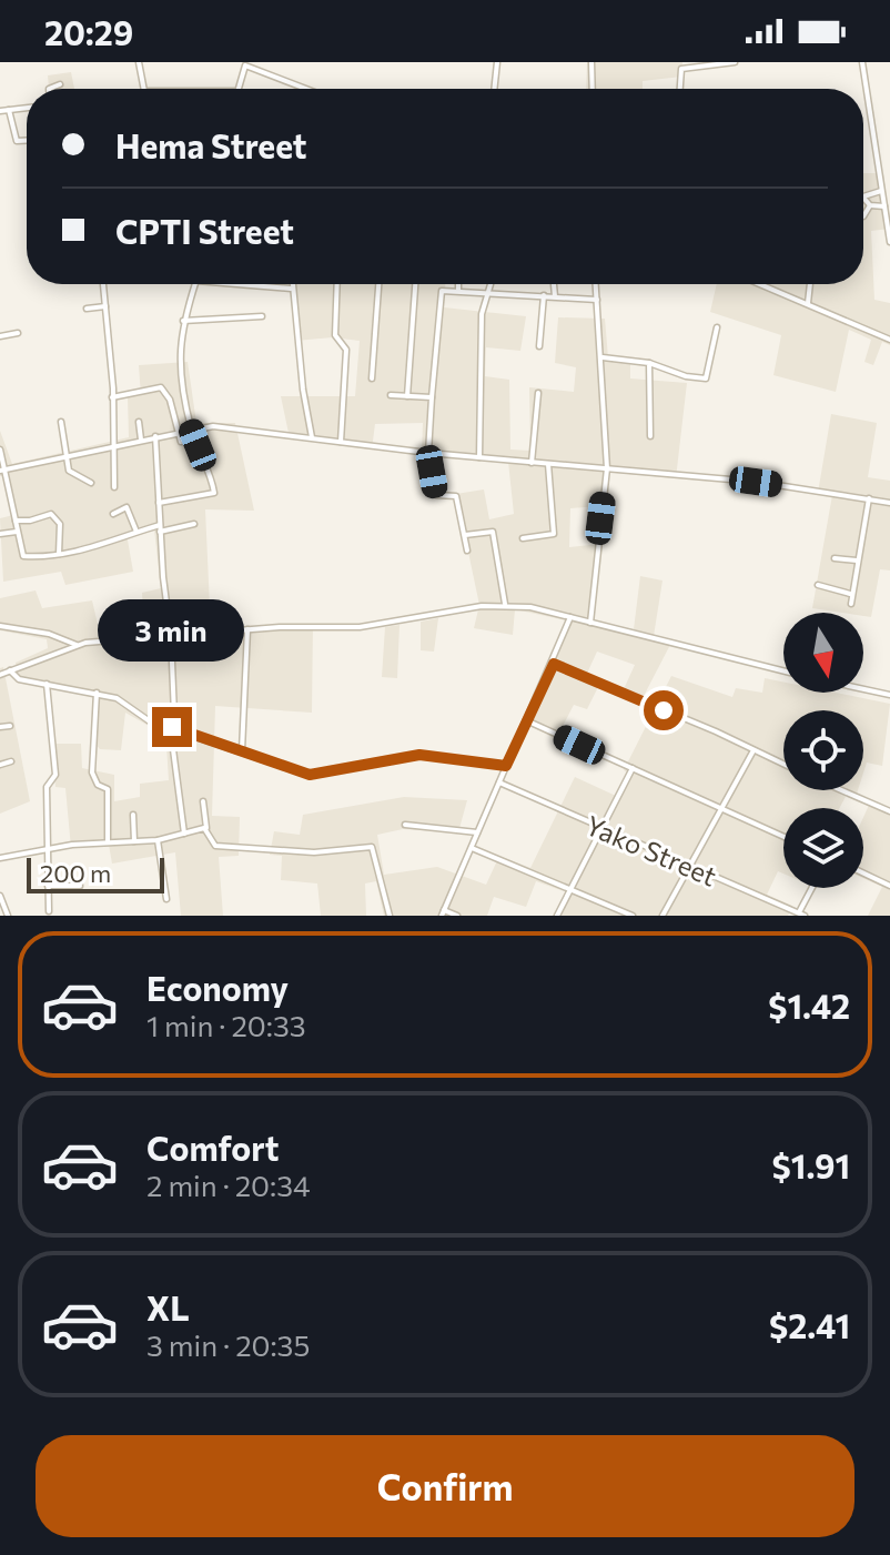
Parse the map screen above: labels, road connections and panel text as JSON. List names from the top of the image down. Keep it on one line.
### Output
{"streets":{"street":["Yako Street"]},"scale_bar":"200 m","north":"bottom","page":{"status":"20:29","banner":["Hema Street","CPTI Street"],"bubble":"3 min","scale":"200 m","list":[{"name":"Economy","note":"1 min · 20:33","value":"$1.42"},{"name":"Comfort","note":"2 min · 20:34","value":"$1.91"},{"name":"XL","note":"3 min · 20:35","value":"$2.41"}],"buttons":"Confirm"}}
